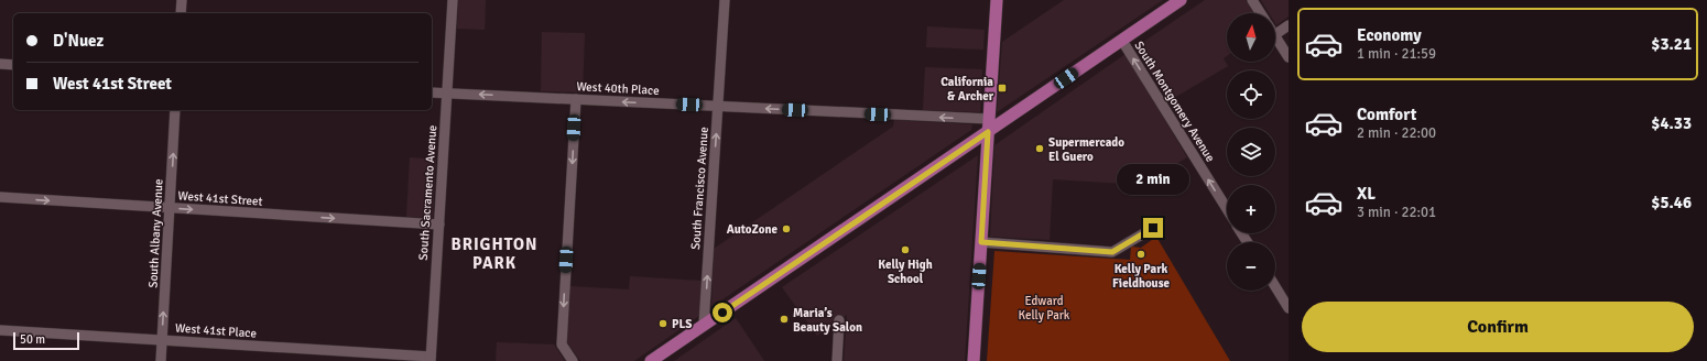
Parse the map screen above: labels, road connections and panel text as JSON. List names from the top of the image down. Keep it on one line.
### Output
{"streets":{"street":["West 40th Place","South Montgomery Avenue","South Francisco Avenue","South Sacramento Avenue","West 41st Street","South Albany Avenue","West 41st Place"]},"crossings":[["West 40th Place","South Francisco Avenue"],["West 40th Place","South Sacramento Avenue"],["South Sacramento Avenue","West 41st Street"],["South Sacramento Avenue","West 41st Place"],["West 41st Street","South Albany Avenue"],["South Albany Avenue","West 41st Place"]],"one_way":["West 40th Place","South Montgomery Avenue","South Francisco Avenue","West 41st Street","South Albany Avenue"],"districts":["BRIGHTON PARK"],"parks":["Edward Kelly Park"],"places":{"transit":["California & Archer"],"other":["Supermercado El Guero","AutoZone","Kelly High School","Kelly Park Fieldhouse","Maria’s Beauty Salon","PLS"]},"scale_bar":"50 m","north":"top","page":{"list":[{"name":"Economy","note":"1 min · 21:59","value":"$3.21"},{"name":"Comfort","note":"2 min · 22:00","value":"$4.33"},{"name":"XL","note":"3 min · 22:01","value":"$5.46"}],"map_buttons":["+","−"],"banner":["D'Nuez","West 41st Street"],"bubble":"2 min","buttons":"Confirm","scale":"50 m"}}
